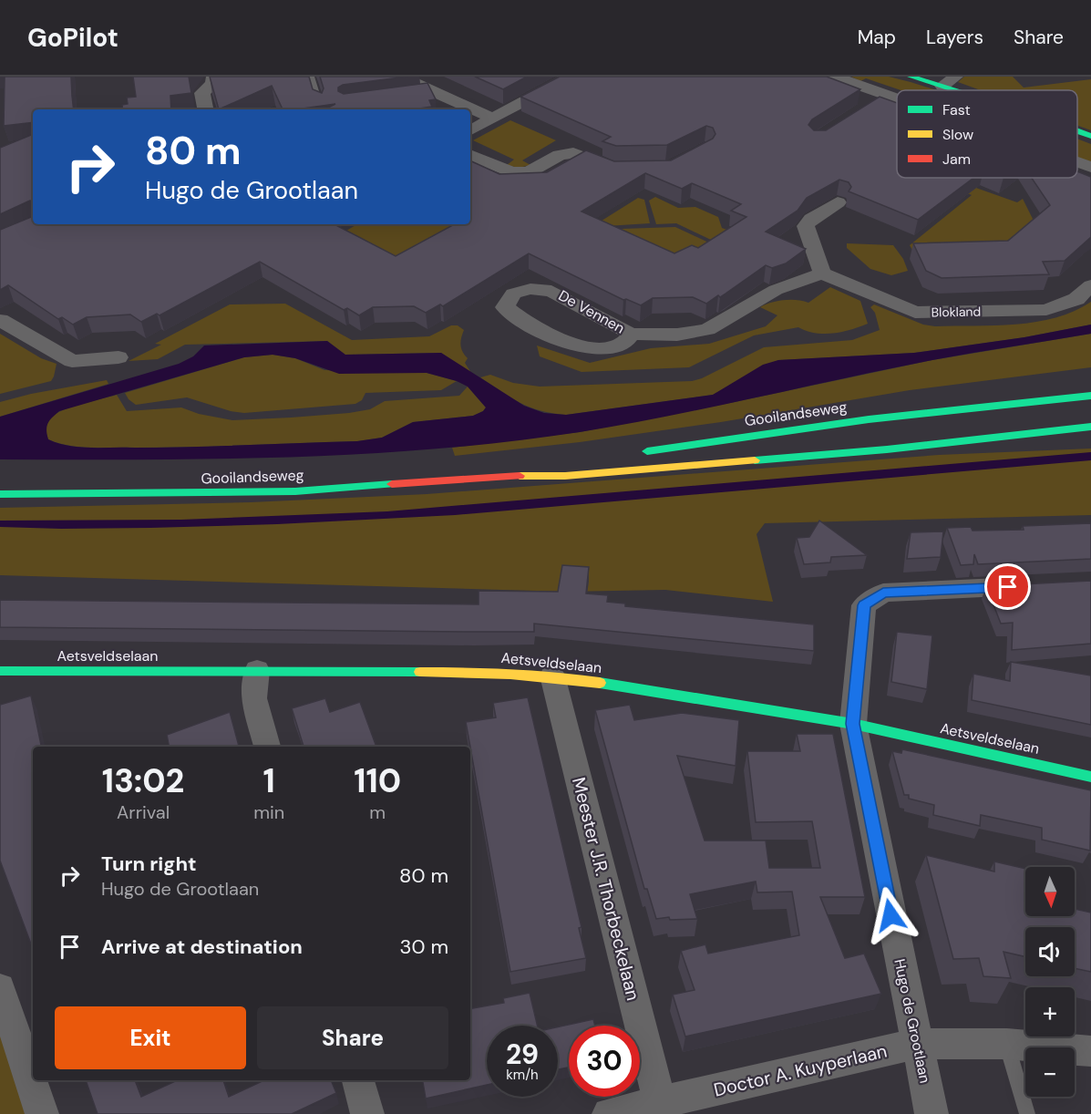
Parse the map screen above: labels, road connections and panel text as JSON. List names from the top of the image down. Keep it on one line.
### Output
{"streets":{"main road":["Gooilandseweg","Aetsveldselaan"],"street":["De Vennen","Blokland","Meester J.R. Thorbeckelaan","Hugo de Grootlaan","Doctor A. Kuyperlaan"]},"crossings":[["De Vennen","Blokland"],["Aetsveldselaan","Meester J.R. Thorbeckelaan"],["Aetsveldselaan","Hugo de Grootlaan"],["Meester J.R. Thorbeckelaan","Doctor A. Kuyperlaan"],["Hugo de Grootlaan","Doctor A. Kuyperlaan"]],"legend":["Fast","Slow","Jam"],"north":"bottom","page":{"header":"GoPilot","nav":["Map","Layers","Share"],"turn":["80 m","Hugo de Grootlaan"],"eta":["13:02","Arrival","1","min","110","m"],"list":[{"name":"Turn right","note":"Hugo de Grootlaan","value":"80 m"},{"name":"Arrive at destination","value":"30 m"}],"map_buttons":["+","−"],"buttons":["Exit","Share"],"speed":"29 km/h","limit":"30"}}
